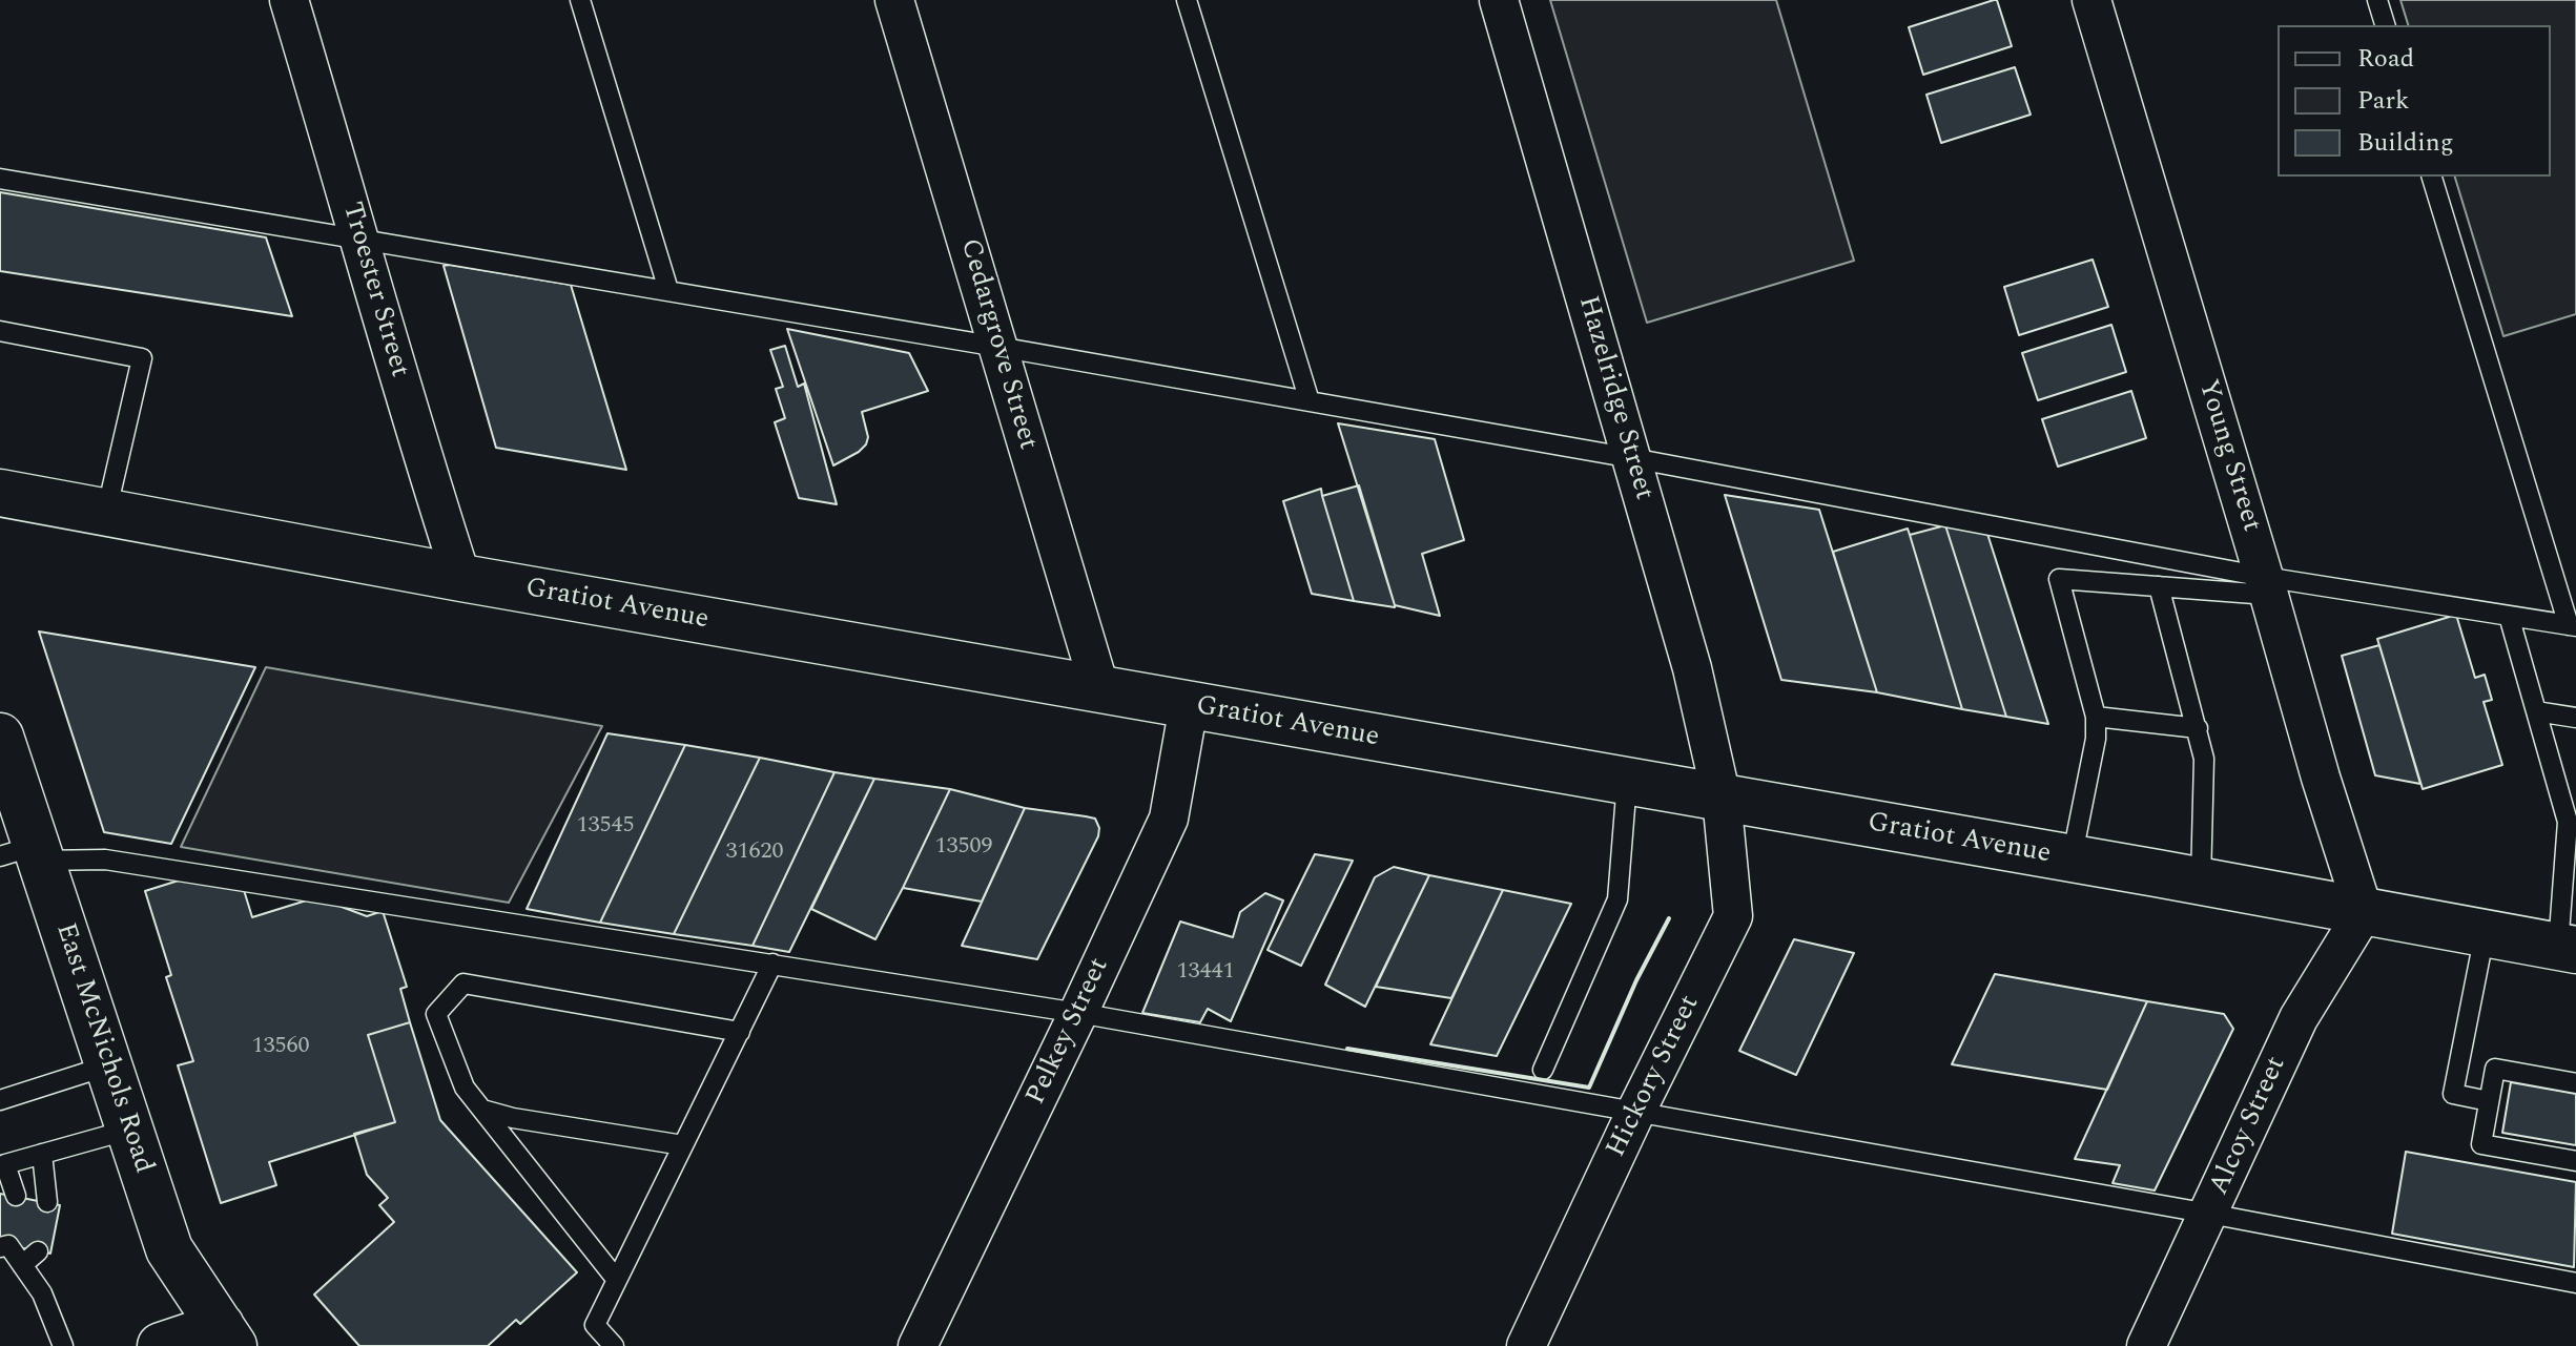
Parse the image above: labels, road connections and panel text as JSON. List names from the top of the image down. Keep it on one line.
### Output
{"streets":{"main road":["Gratiot Avenue","East McNichols Road"],"street":["Troester Street","Cedargrove Street","Hazelridge Street","Young Street","Pelkey Street","Hickory Street","Alcoy Street"]},"crossings":[["Troester Street","Gratiot Avenue"],["Cedargrove Street","Gratiot Avenue"],["Hazelridge Street","Gratiot Avenue"],["Hazelridge Street","Hickory Street"],["Young Street","Gratiot Avenue"],["Young Street","Alcoy Street"],["Gratiot Avenue","Pelkey Street"],["Gratiot Avenue","Hickory Street"],["Gratiot Avenue","Alcoy Street"]],"house_numbers":["13545","13509","31620","13441","13560"],"legend":["Road","Park","Building"]}
